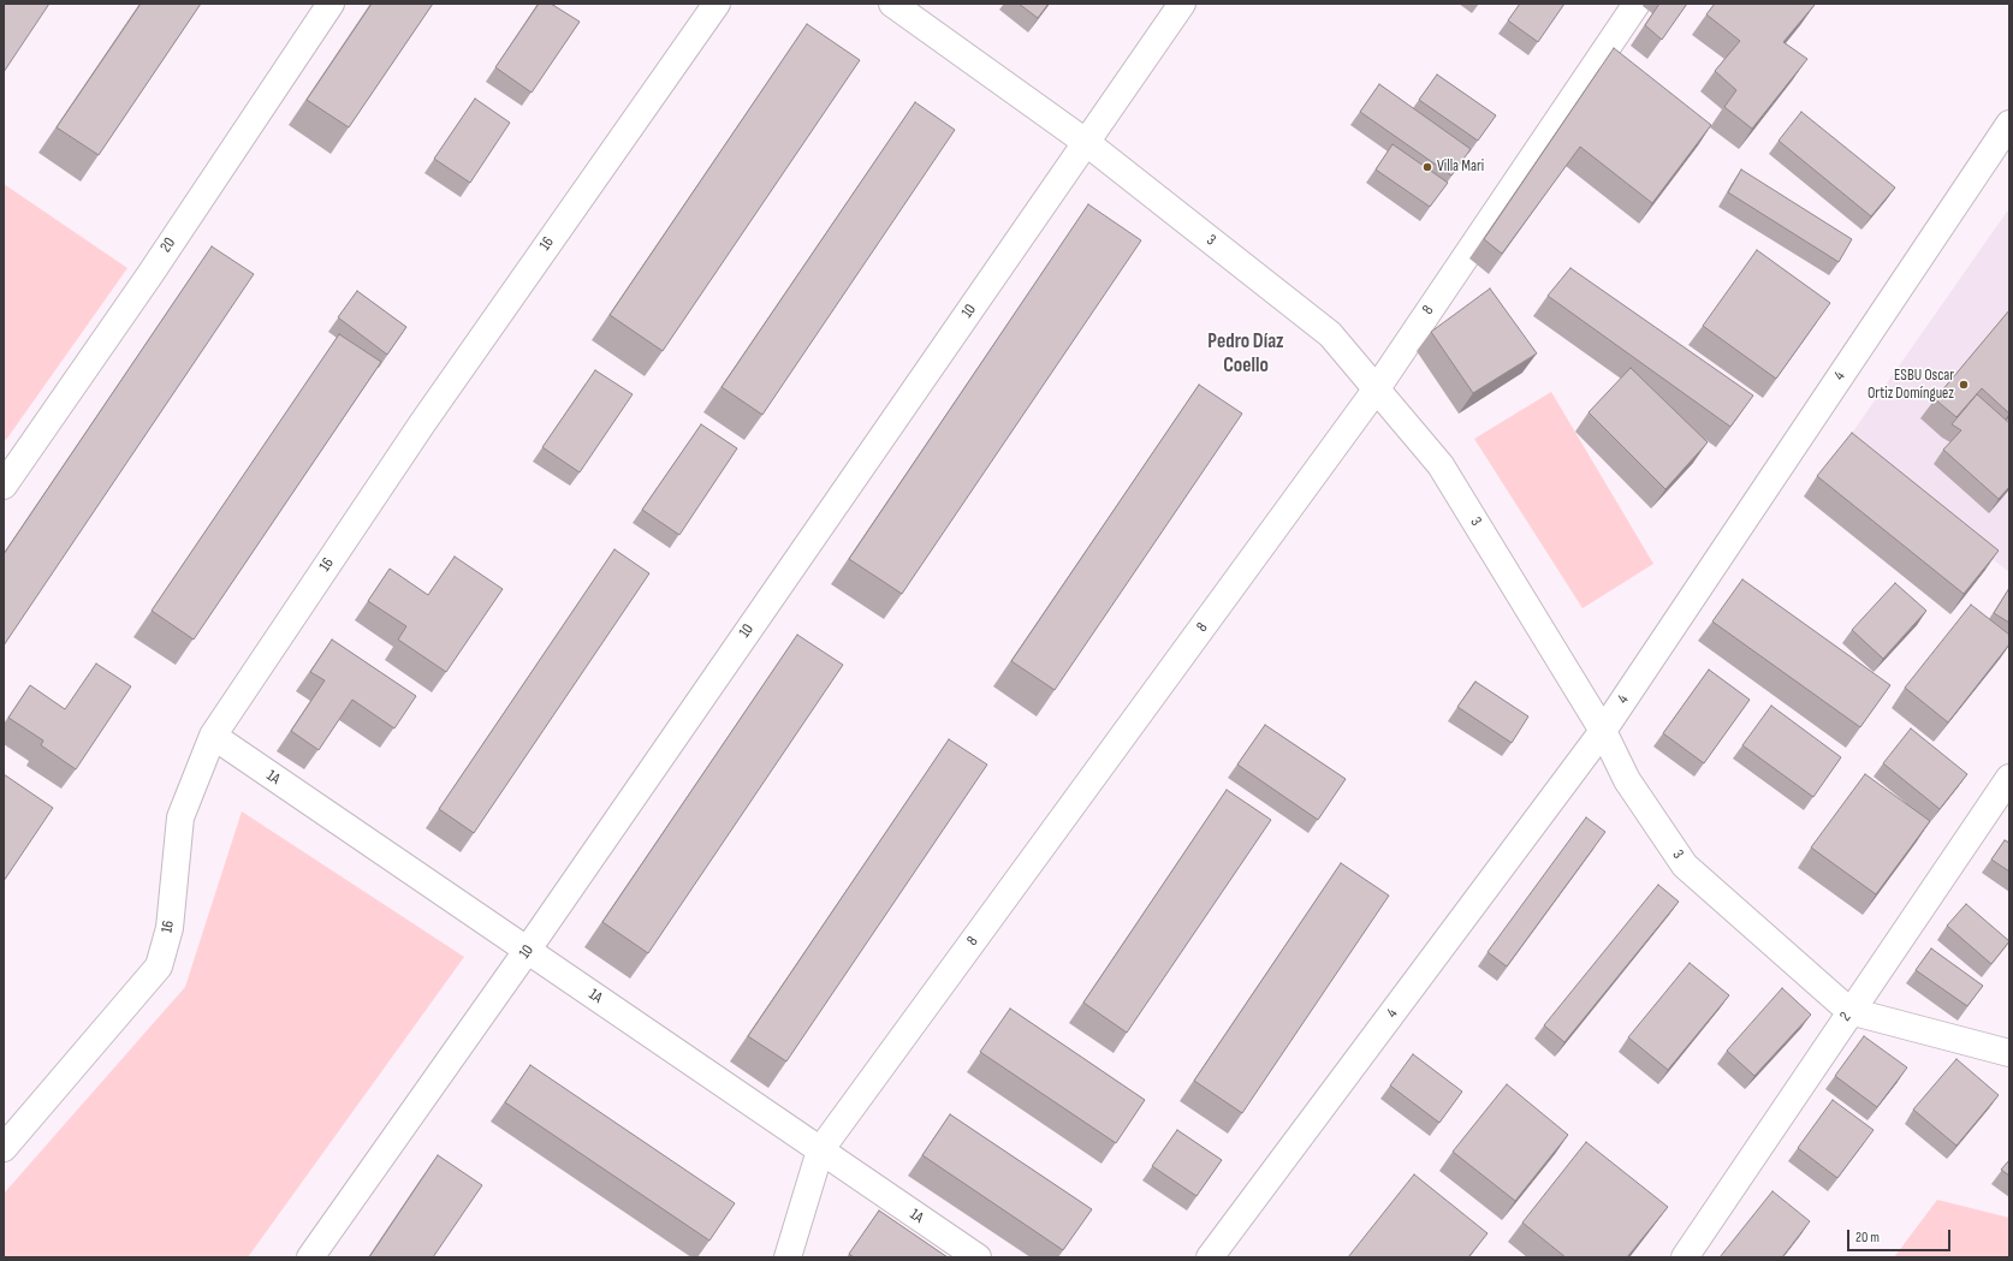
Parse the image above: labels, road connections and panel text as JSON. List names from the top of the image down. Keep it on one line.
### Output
{"streets":{"street":["3","16","20","8","10","4","1A","2"]},"crossings":[["3","8"],["3","10"],["3","4"],["3","2"],["16","1A"],["8","1A"],["10","1A"]],"districts":["Pedro Díaz Coello"],"places":["Villa Mari","ESBU Oscar Ortiz Domínguez"],"scale_bar":"20 m"}
